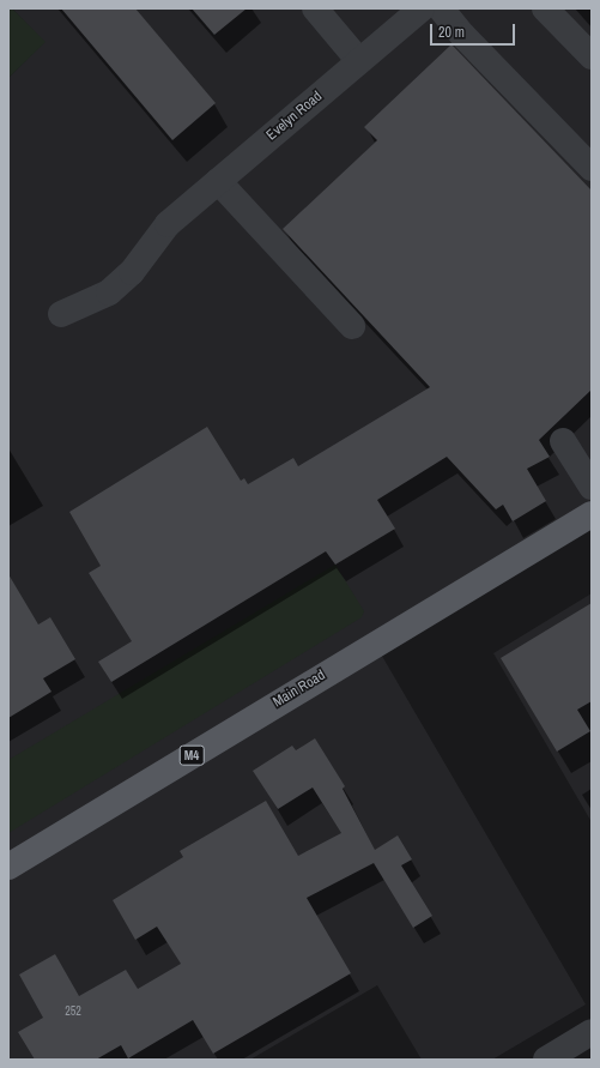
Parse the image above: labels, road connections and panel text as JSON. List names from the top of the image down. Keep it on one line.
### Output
{"streets":{"main road":["Main Road","M4"],"street":["Evelyn Road"]},"house_numbers":["252"],"scale_bar":"20 m"}
